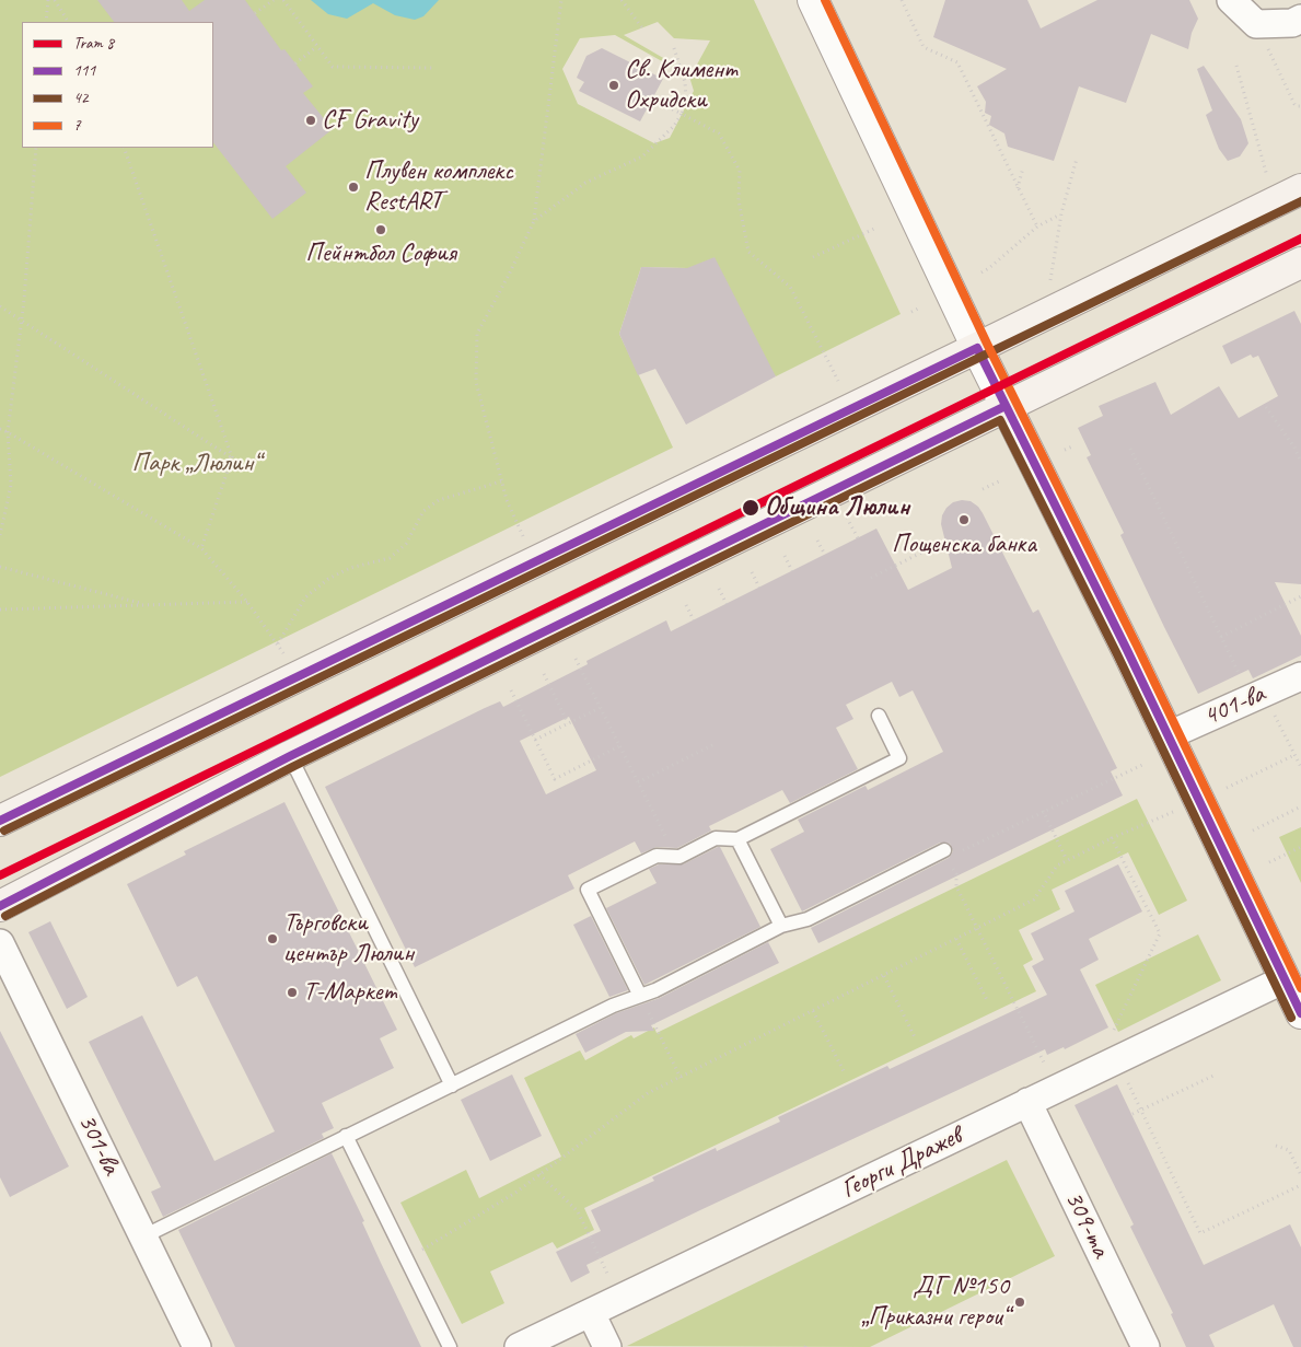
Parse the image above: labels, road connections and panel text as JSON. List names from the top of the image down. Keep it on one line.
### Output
{"streets":{"street":["401-ва","301-ва","Георги Дражев","309-та"]},"crossings":[["Георги Дражев","309-та"]],"parks":["Парк „Люлин“"],"places":["Св. Климент Охридски","CF Gravity","Плувен комплекс RestART","Пейнтбол София","Община Люлин","Пощенска банка","Търговски център Люлин","Т-Маркет","ДГ №150 „Приказни герои“"],"lines":["transit line 7","transit line 42","tram line 8","transit line 111"],"legend":["Tram 8","111","42","7"]}
